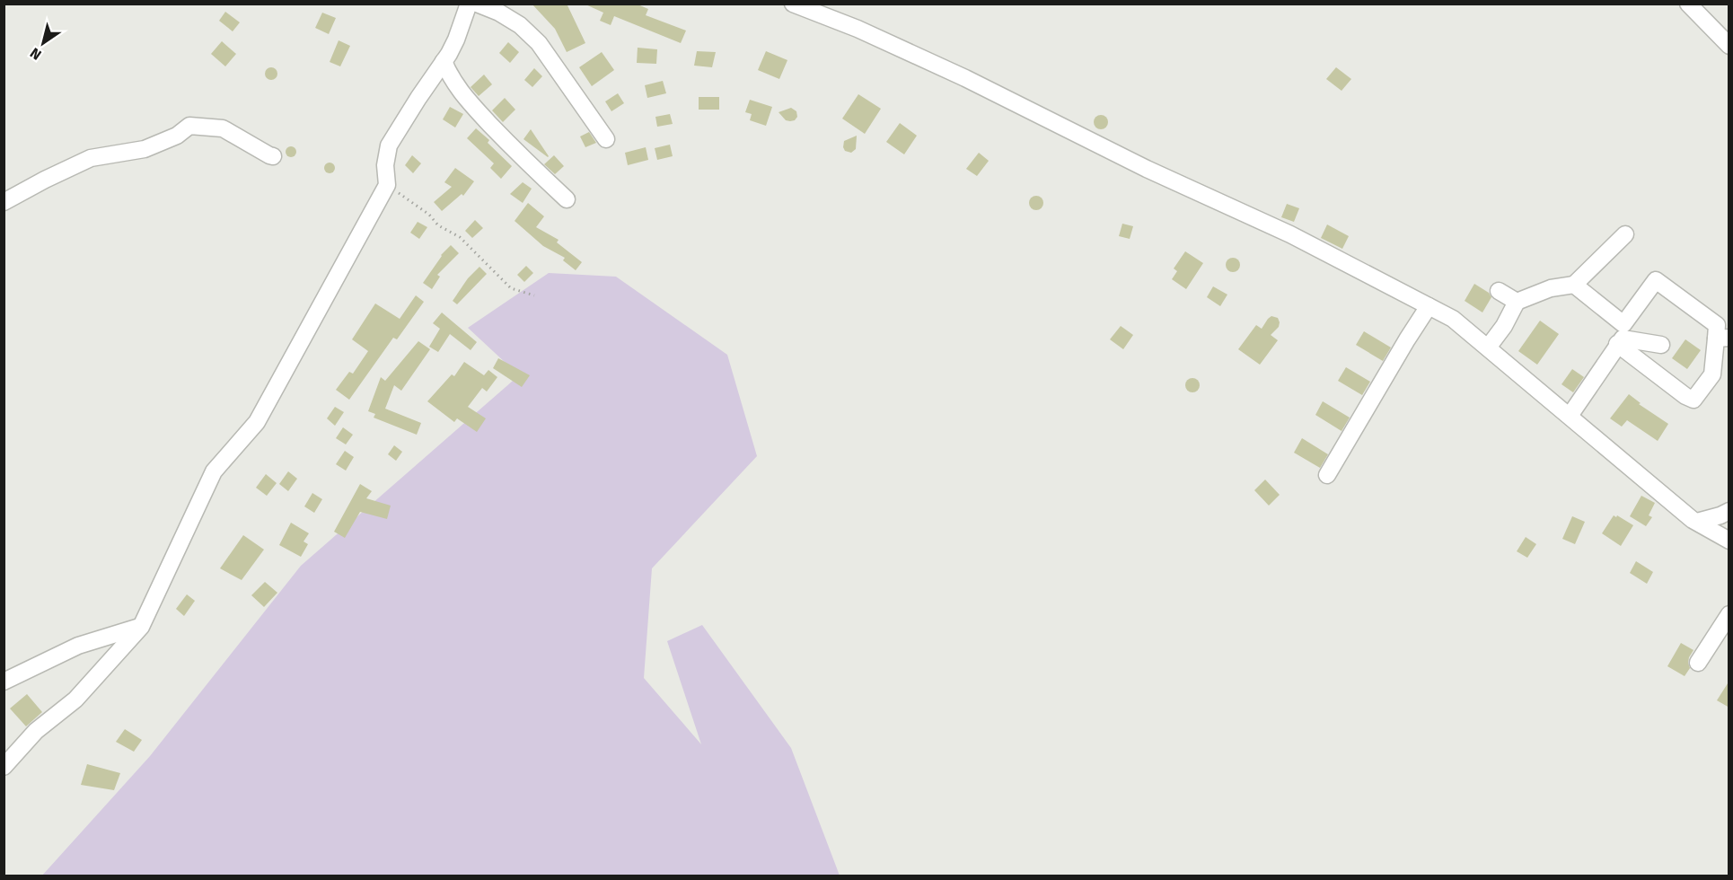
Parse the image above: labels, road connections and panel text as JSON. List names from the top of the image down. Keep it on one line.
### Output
{"north":"bottom left"}
